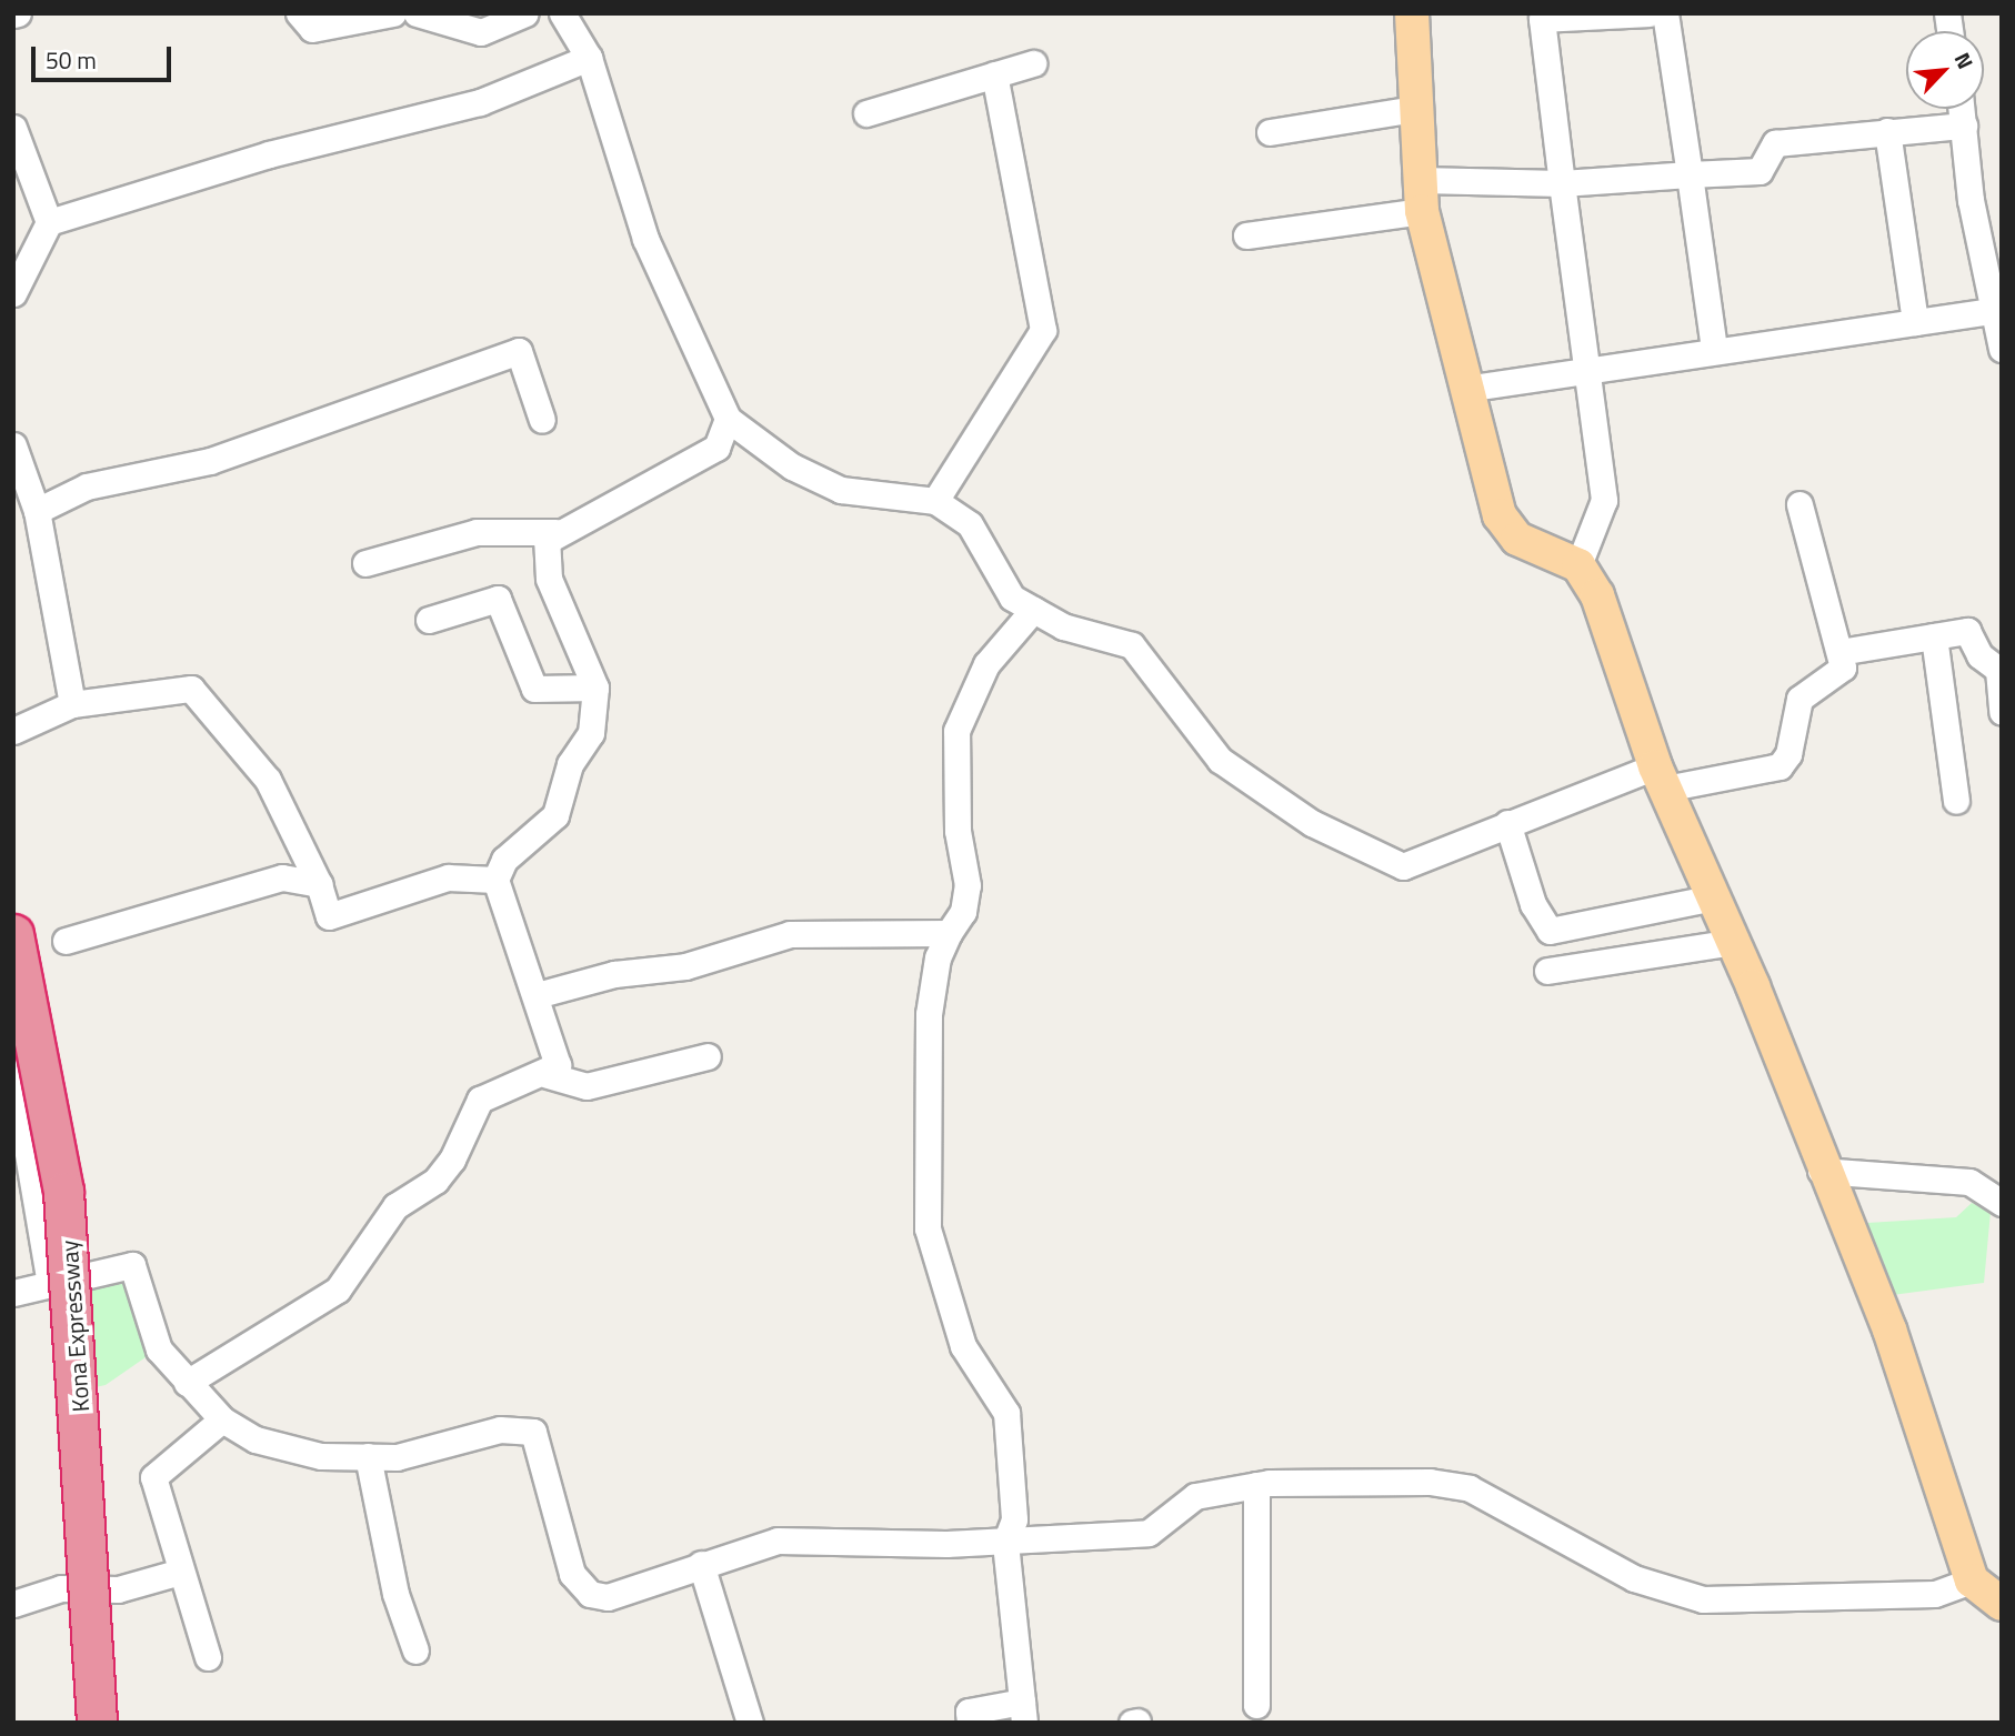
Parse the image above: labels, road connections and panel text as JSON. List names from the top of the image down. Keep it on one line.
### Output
{"streets":{"highway":["Kona Expressway"]},"scale_bar":"50 m","north":"top right"}
